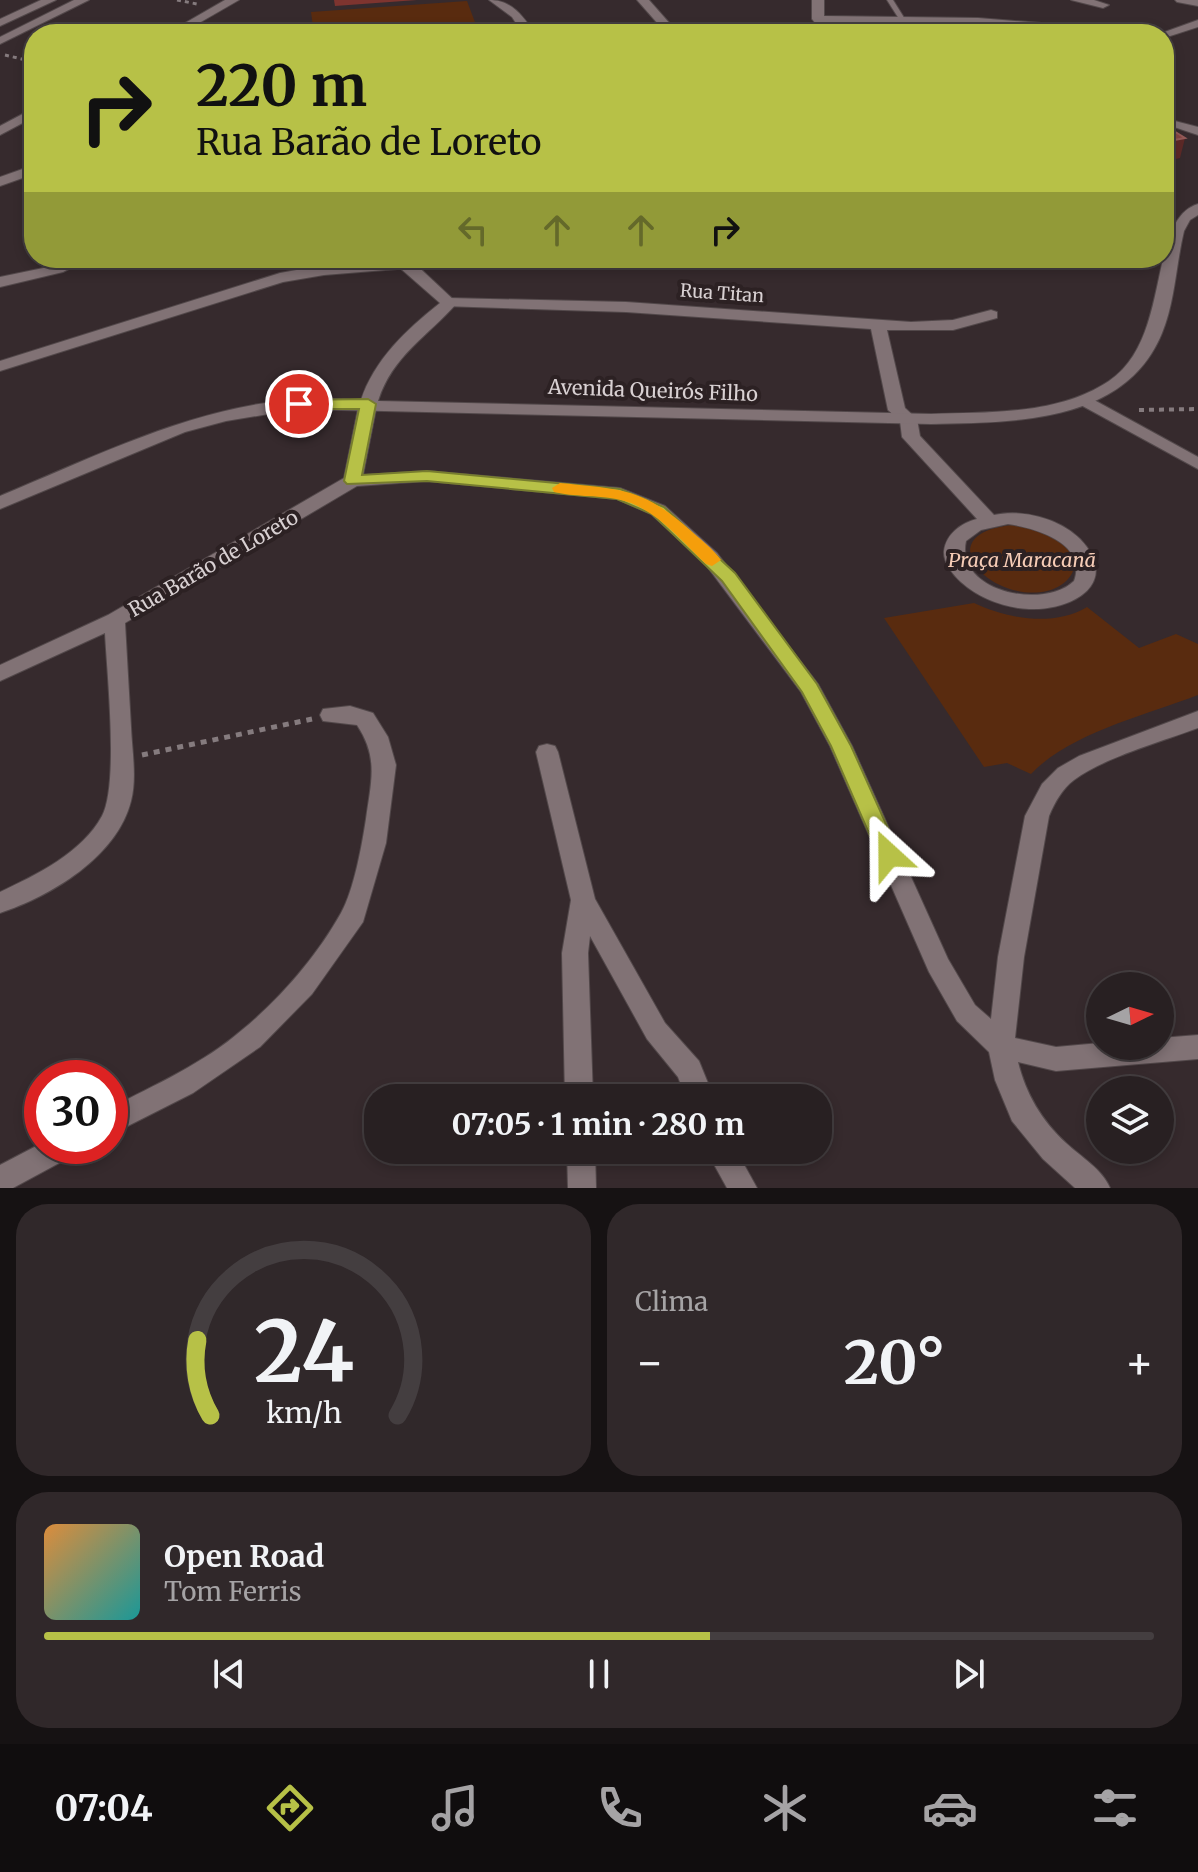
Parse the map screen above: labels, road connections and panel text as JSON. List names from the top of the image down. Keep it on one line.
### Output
{"streets":{"street":["Rua Titan","Avenida Queirós Filho","Rua Barão de Loreto"]},"parks":["Praça Maracanã"],"north":"right","page":{"turn":["220 m","Rua Barão de Loreto"],"limit":"30","trip":"07:05 · 1 min · 280 m","tile":"Clima","heat":["−","20°","+"],"song":["Open Road","Tom Ferris"],"tabs":"07:04","gauge":["24","km/h"]}}
